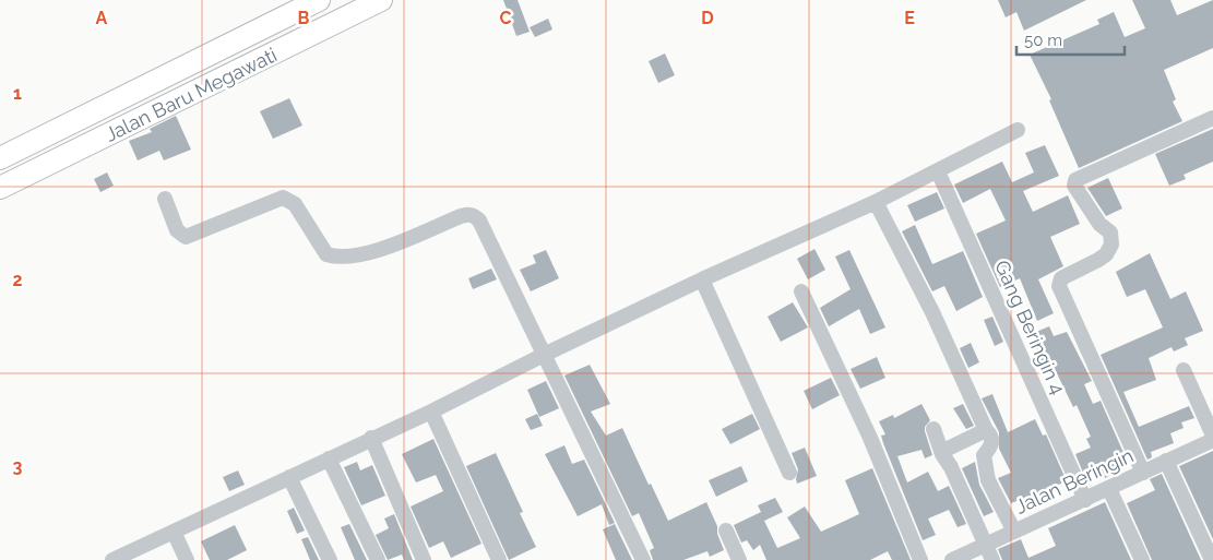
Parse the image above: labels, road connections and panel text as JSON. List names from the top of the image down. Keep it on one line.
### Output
{"streets":{"highway":["Jalan Baru Megawati"],"street":["Gang Beringin 4","Jalan Beringin"]},"crossings":[["Gang Beringin 4","Jalan Beringin"]],"scale_bar":"50 m","grid":{"columns":["A","B","C","D","E"],"rows":["1","2","3"]}}
